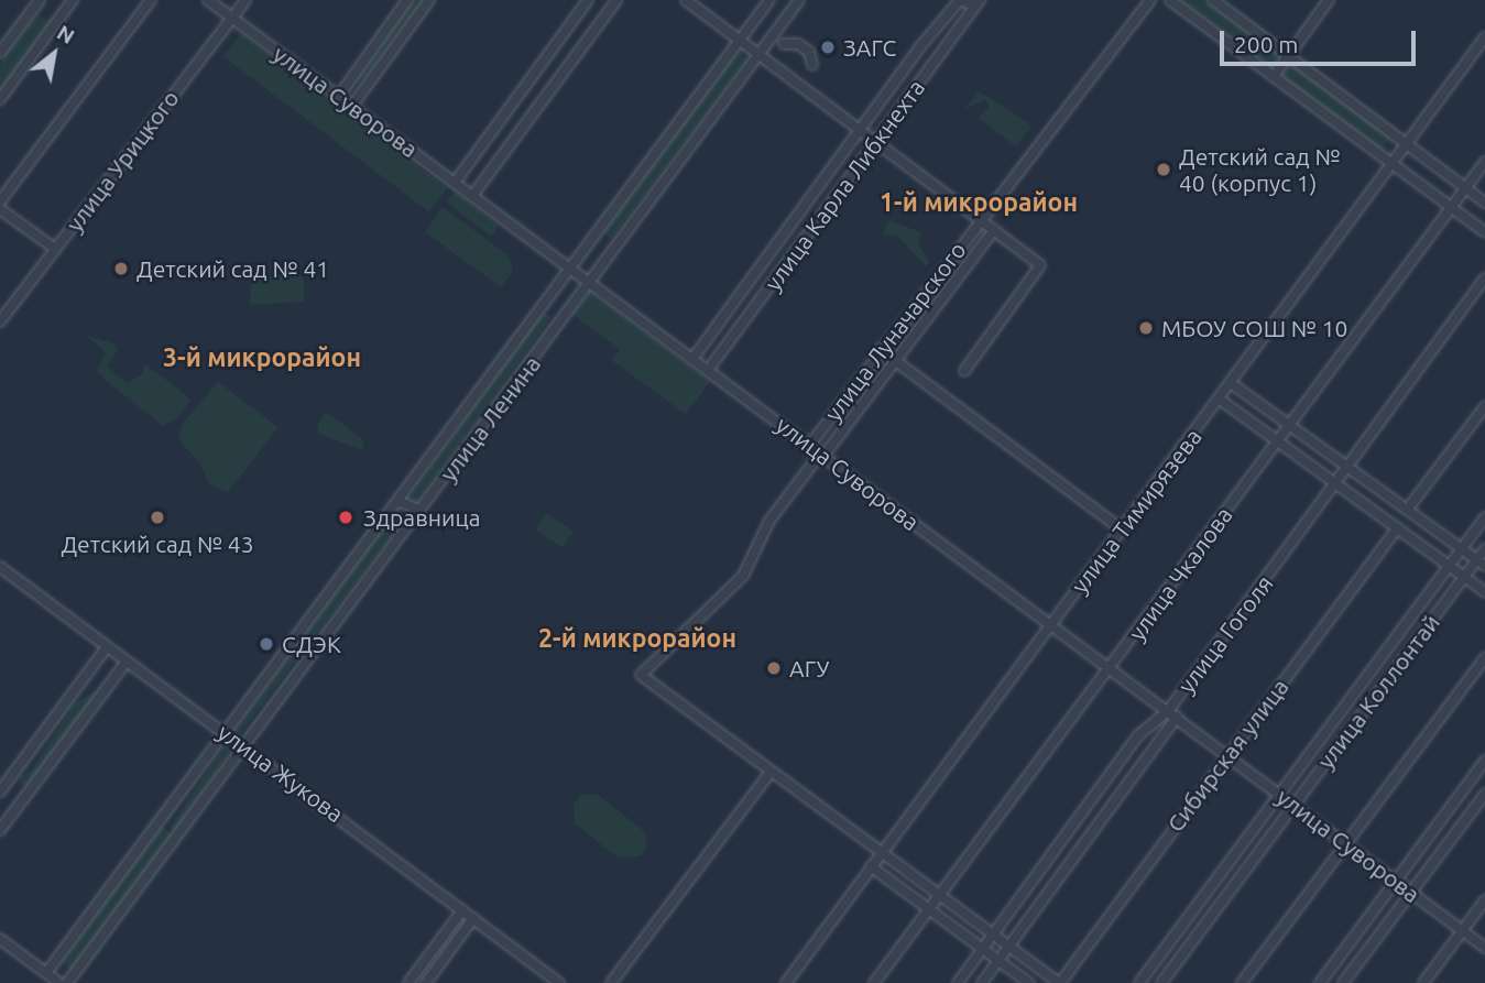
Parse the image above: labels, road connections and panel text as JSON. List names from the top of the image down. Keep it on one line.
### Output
{"streets":{"street":["улица Суворова","улица Урицкого","улица Карла Либкнехта","улица Луначарского","улица Ленина","улица Тимирязева","улица Чкалова","улица Гоголя","улица Коллонтай","Сибирская улица","улица Жукова"]},"crossings":[["улица Суворова","улица Урицкого"],["улица Суворова","улица Карла Либкнехта"],["улица Суворова","улица Луначарского"],["улица Суворова","улица Ленина"],["улица Суворова","улица Тимирязева"],["улица Суворова","улица Чкалова"],["улица Суворова","улица Гоголя"],["улица Суворова","улица Коллонтай"],["улица Суворова","Сибирская улица"],["улица Ленина","улица Жукова"]],"districts":["1-й микрорайон","3-й микрорайон","2-й микрорайон"],"places":["ЗАГС","Детский сад № 40 (корпус 1)","Детский сад № 41","МБОУ СОШ № 10","Детский сад № 43","Здравница","СДЭК","АГУ"],"scale_bar":"200 m","north":"top right"}
